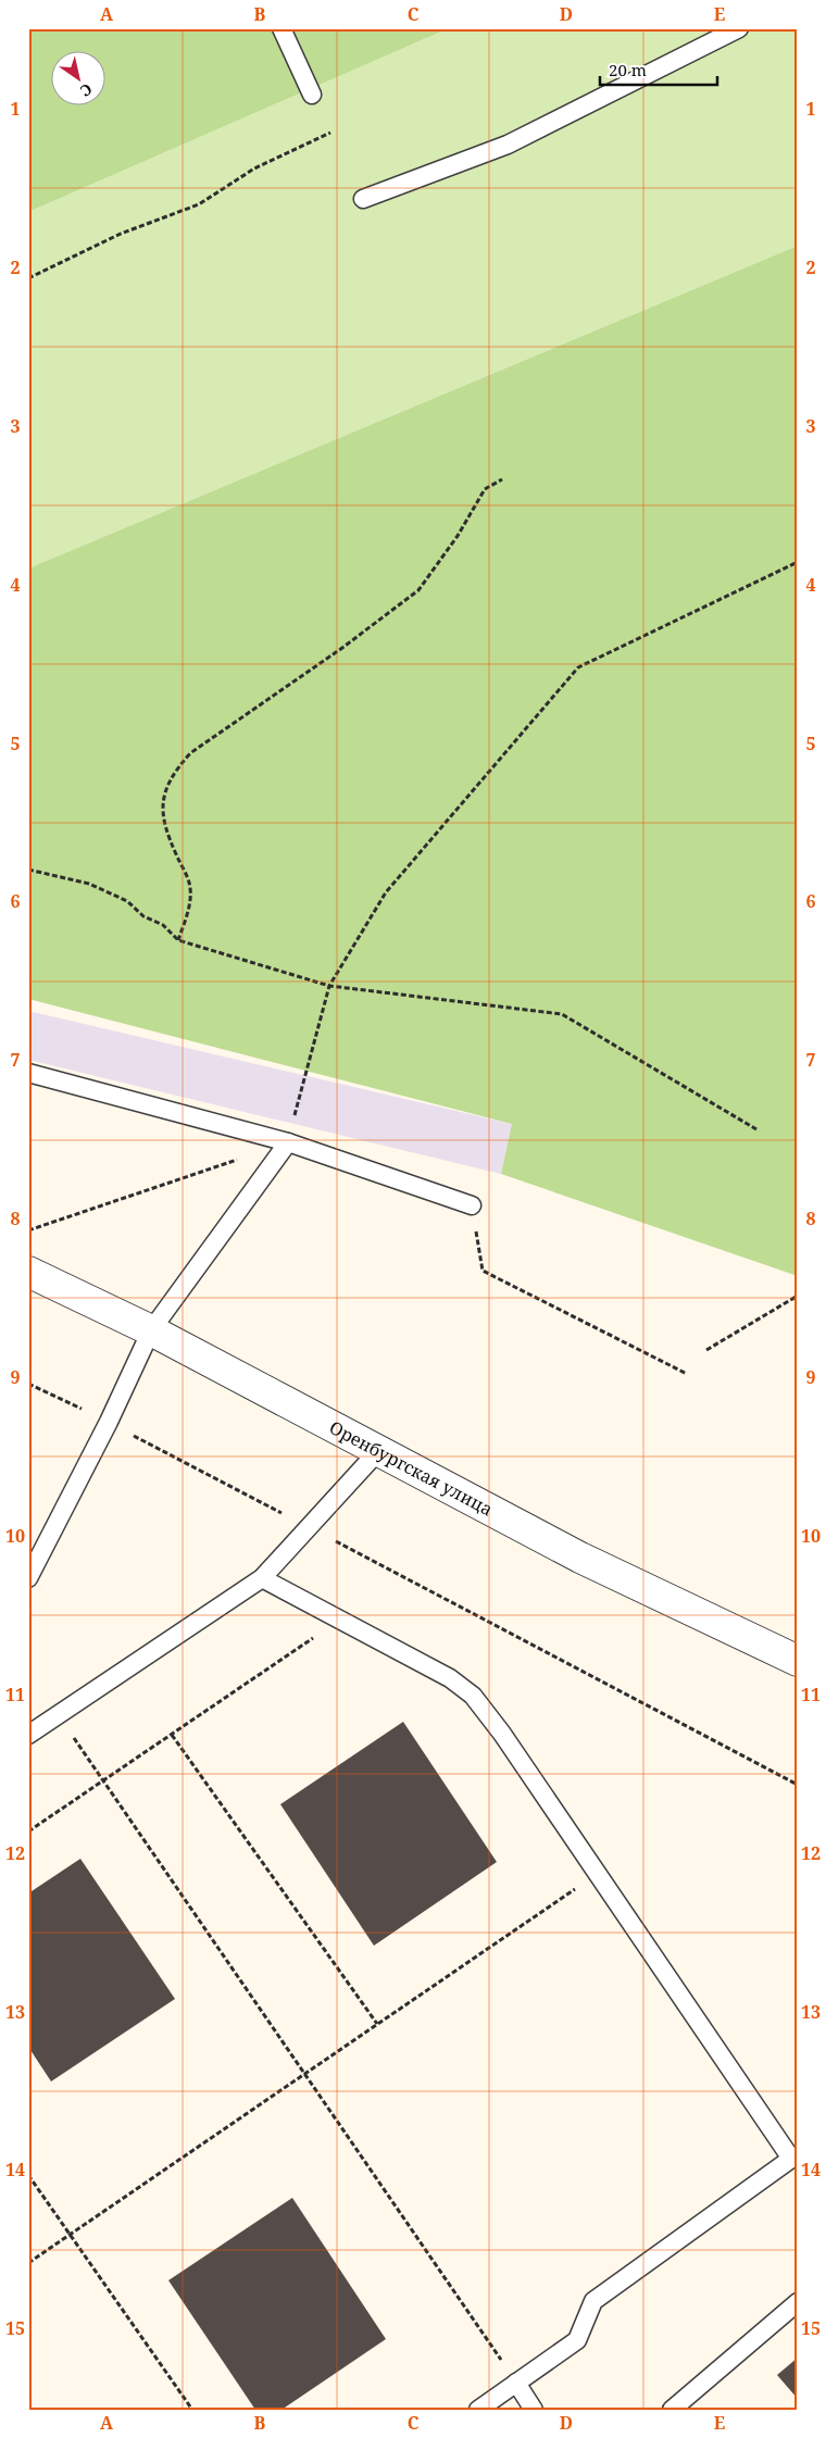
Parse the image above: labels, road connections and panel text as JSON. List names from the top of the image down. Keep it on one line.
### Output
{"streets":{"street":["Оренбургская улица"]},"scale_bar":"20 m","north":"bottom right","grid":{"columns":["A","B","C","D","E"],"rows":["1","2","3","4","5","6","7","8","9","10","11","12","13","14","15"]}}
